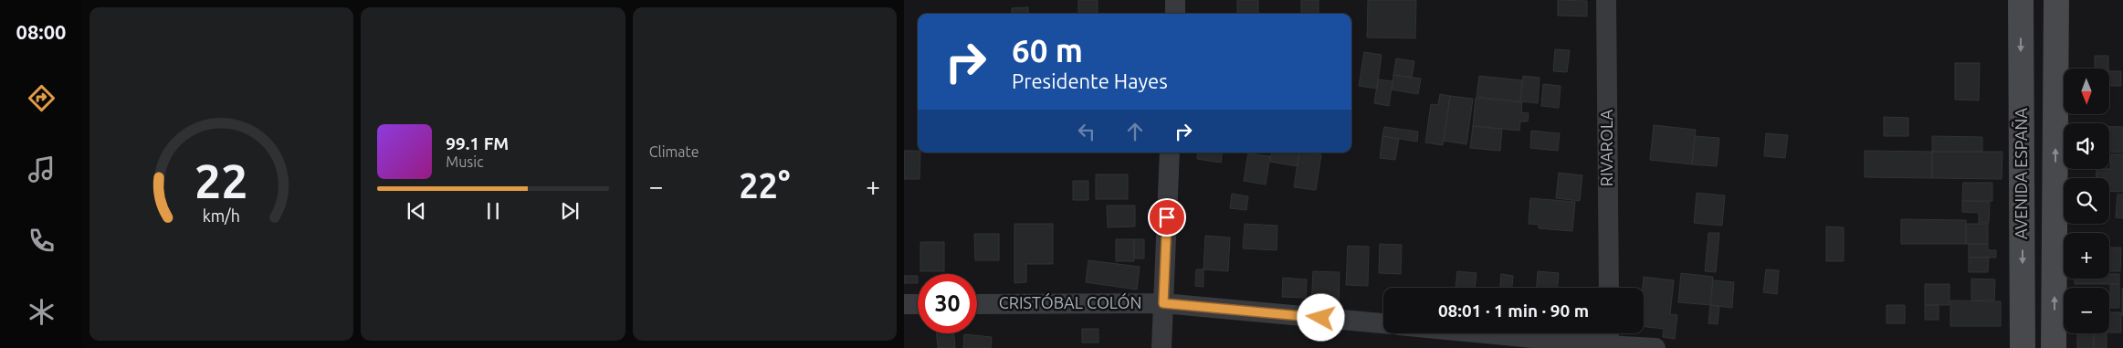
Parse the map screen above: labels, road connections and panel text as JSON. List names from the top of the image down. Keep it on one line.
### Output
{"streets":{"street":["RIVAROLA","AVENIDA ESPAÑA","CRISTÓBAL COLÓN"]},"north":"bottom","page":{"tabs":"08:00","tile":"Climate","turn":["60 m","Presidente Hayes"],"map_buttons":["+","−"],"song":["99.1 FM","Music"],"heat":["−","22°","+"],"limit":"30","trip":"08:01 · 1 min · 90 m","gauge":["22","km/h"]}}
